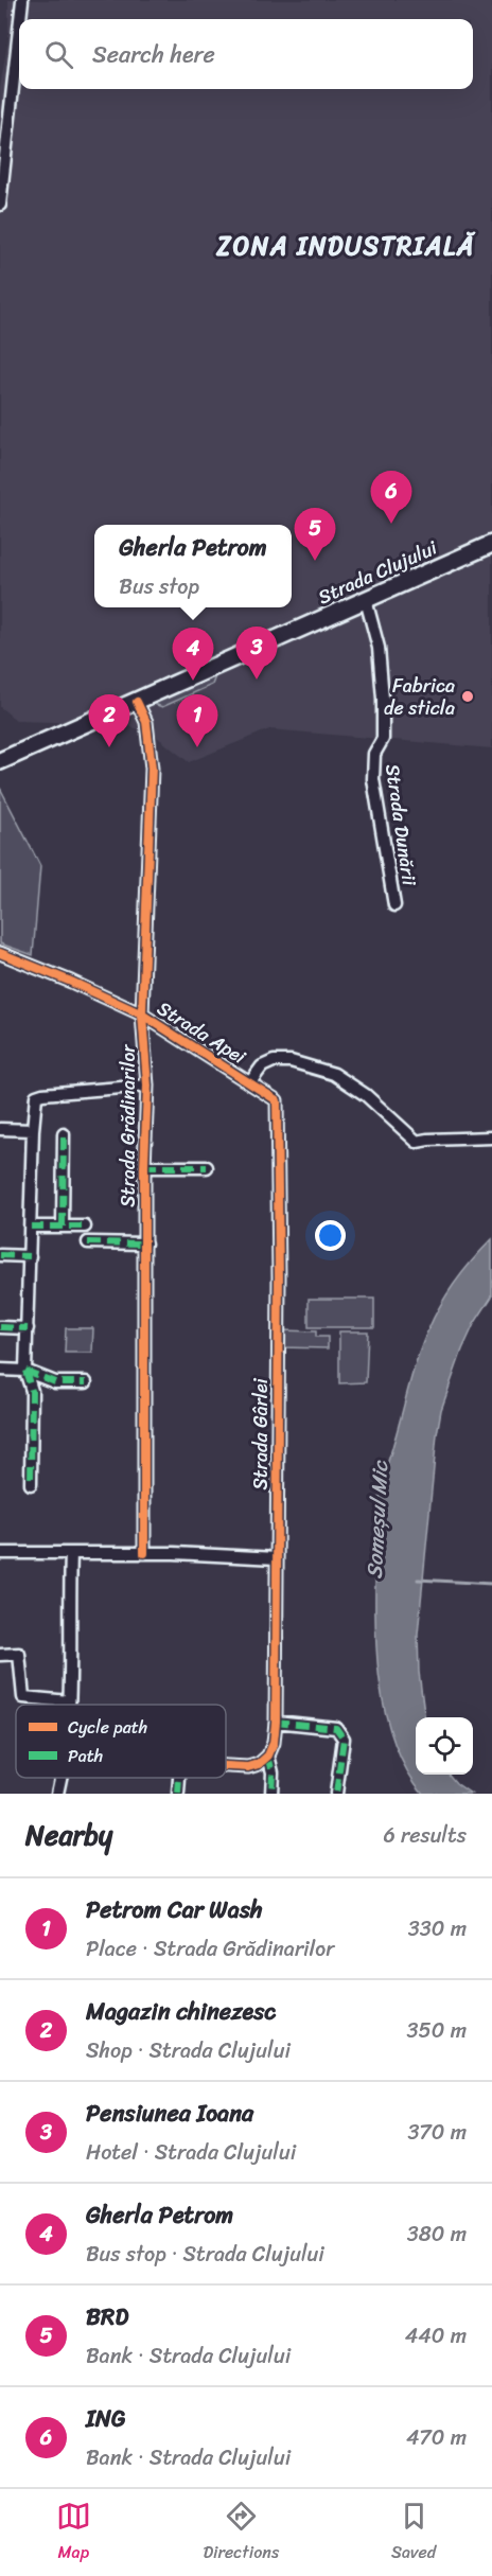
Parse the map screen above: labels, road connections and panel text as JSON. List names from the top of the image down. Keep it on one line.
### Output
{"streets":{"main road":["Strada Clujului"],"street":["Strada Dunării","Strada Apei","Strada Grădinarilor","Strada Gârlei"]},"crossings":[["Strada Clujului","Strada Dunării"],["Strada Clujului","Strada Grădinarilor"],["Strada Apei","Strada Grădinarilor"],["Strada Apei","Strada Gârlei"]],"districts":["ZONA INDUSTRIALĂ"],"water":["Someșul Mic"],"places":["Fabrica de sticla"],"legend":["Cycle path","Path"],"page":{"search":"Search here","pins":["6","5","3","4","1","2"],"popup":["Gherla Petrom","Bus stop"],"heading":["Nearby","6 results"],"list":[{"mark":"1","name":"Petrom Car Wash","note":"Place · Strada Grădinarilor","value":"330 m"},{"mark":"2","name":"Magazin chinezesc","note":"Shop · Strada Clujului","value":"350 m"},{"mark":"3","name":"Pensiunea Ioana","note":"Hotel · Strada Clujului","value":"370 m"},{"mark":"4","name":"Gherla Petrom","note":"Bus stop · Strada Clujului","value":"380 m"},{"mark":"5","name":"BRD","note":"Bank · Strada Clujului","value":"440 m"},{"mark":"6","name":"ING","note":"Bank · Strada Clujului","value":"470 m"}],"nav":["Map","Directions","Saved"]}}
